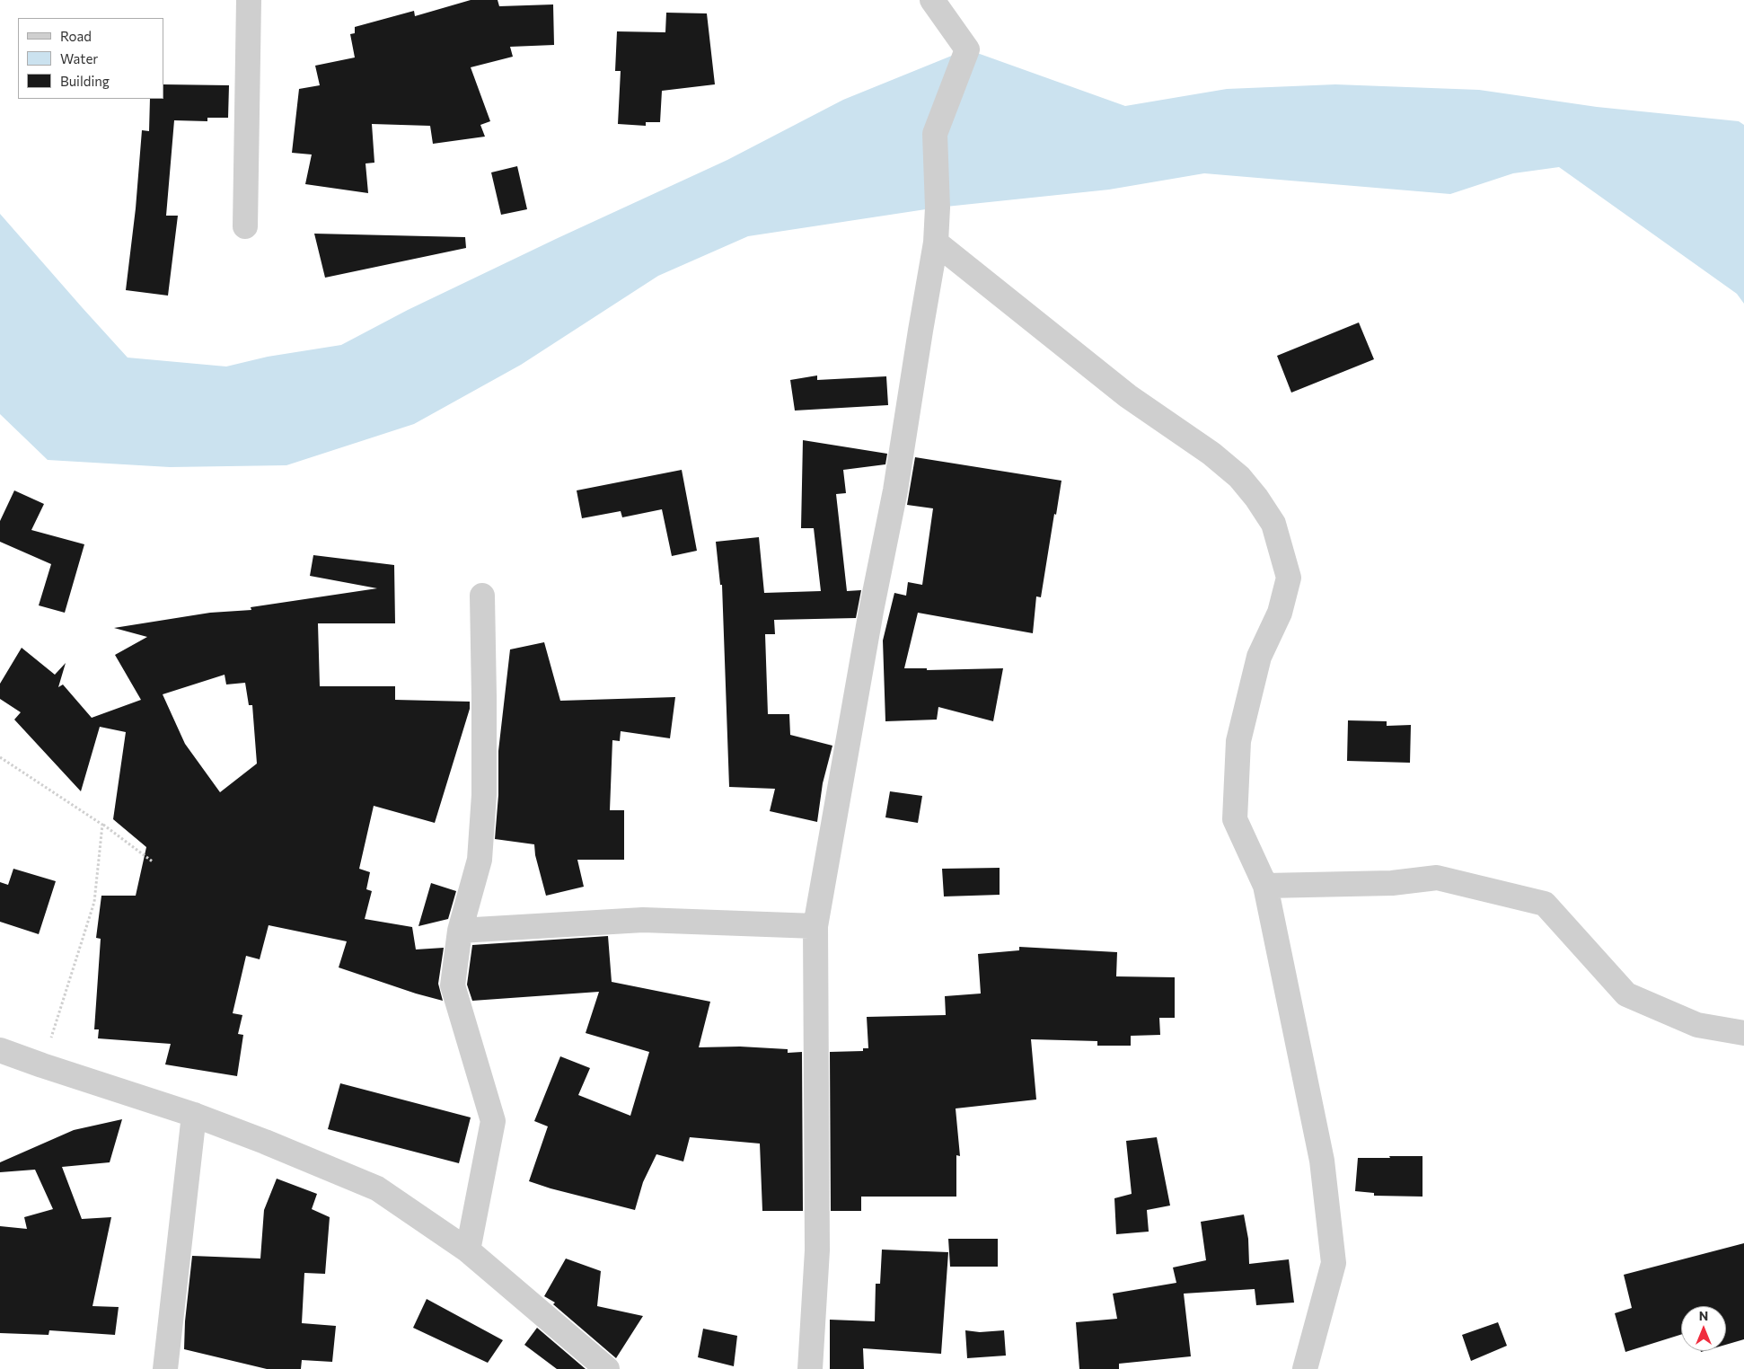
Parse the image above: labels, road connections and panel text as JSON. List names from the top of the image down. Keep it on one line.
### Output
{"legend":["Road","Water","Building"],"north":"top"}
